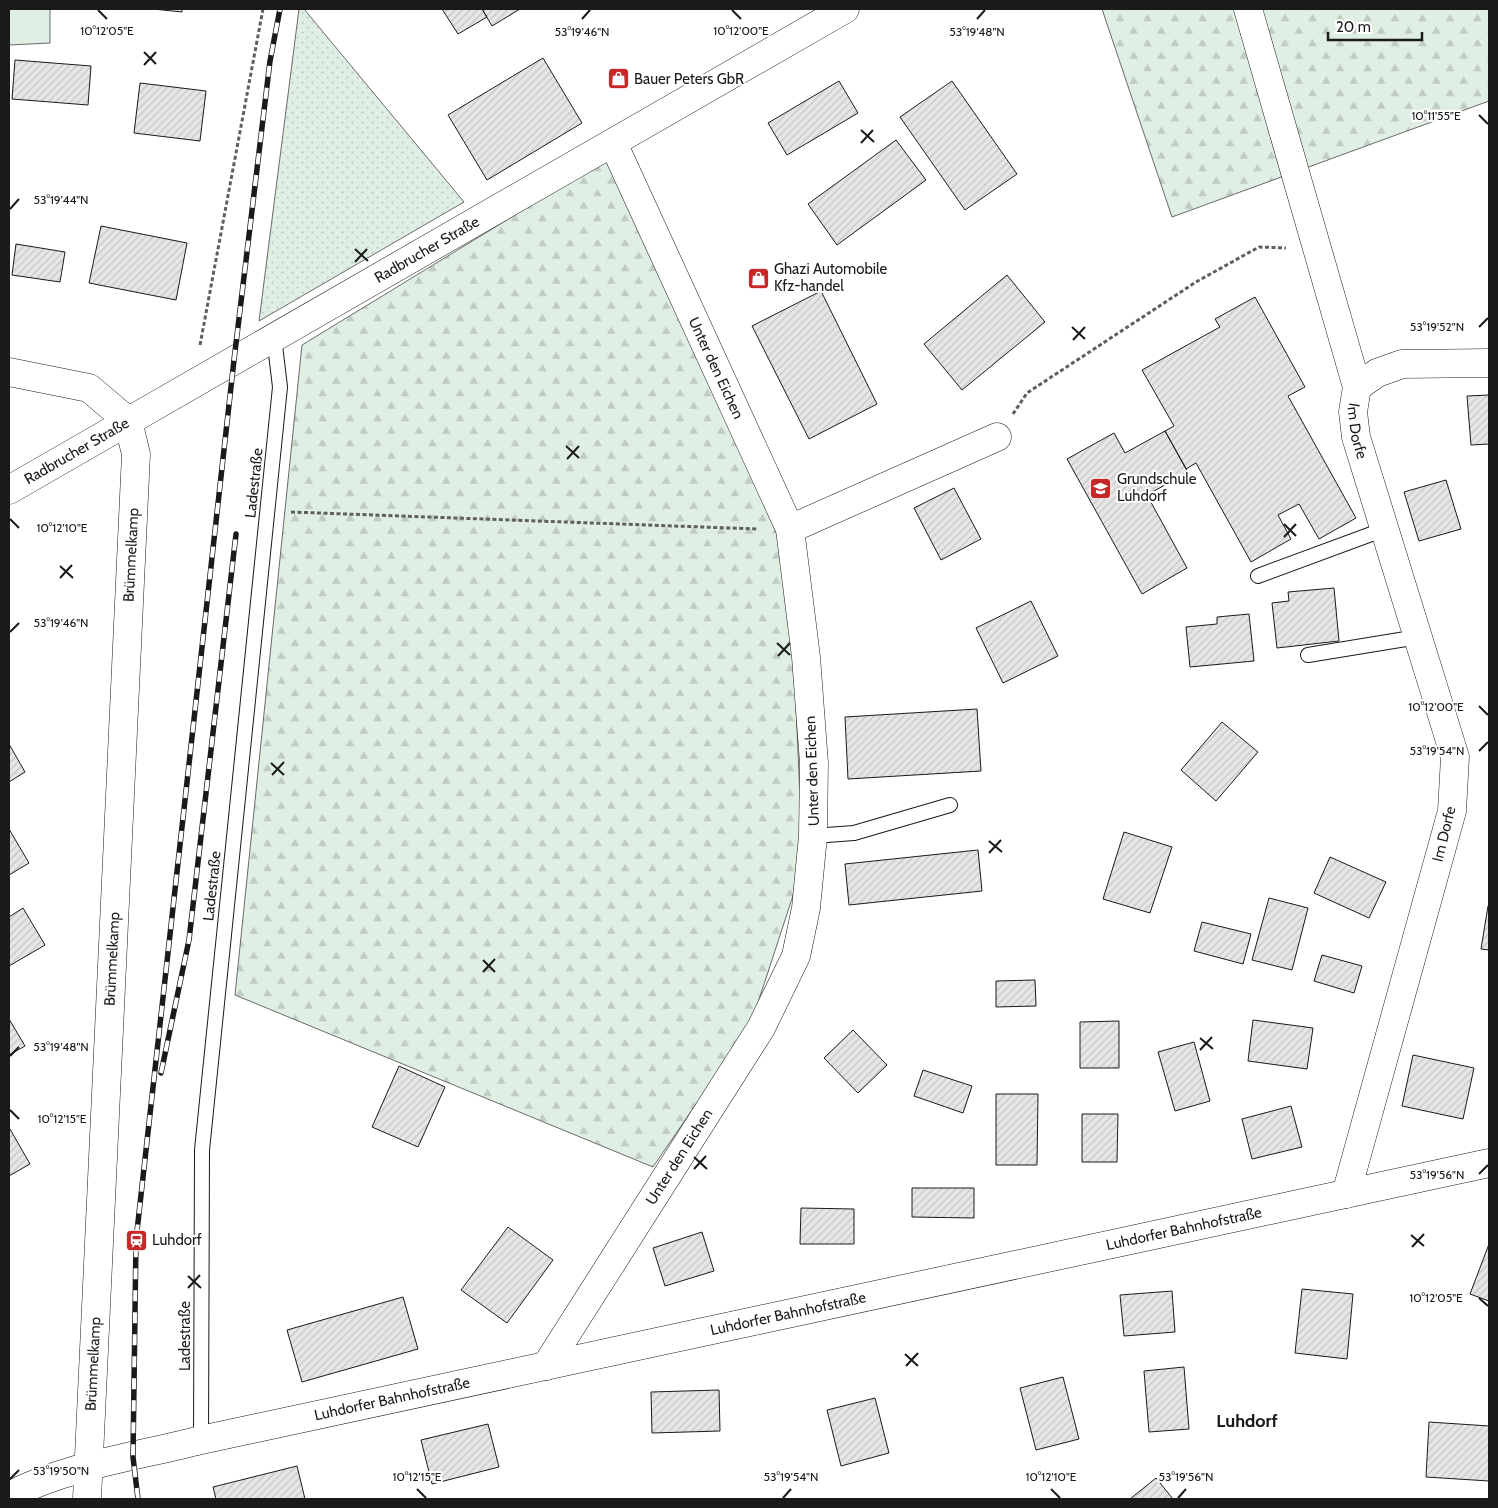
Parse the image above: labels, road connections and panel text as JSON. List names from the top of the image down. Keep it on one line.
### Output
{"streets":{"street":["Radbrucher Straße","Unter den Eichen","Im Dorfe","Brümmelkamp","Luhdorfer Bahnhofstraße"],"lane":["Ladestraße"]},"crossings":[["Radbrucher Straße","Unter den Eichen"],["Radbrucher Straße","Ladestraße"],["Radbrucher Straße","Brümmelkamp"],["Unter den Eichen","Luhdorfer Bahnhofstraße"],["Im Dorfe","Luhdorfer Bahnhofstraße"],["Ladestraße","Luhdorfer Bahnhofstraße"],["Brümmelkamp","Luhdorfer Bahnhofstraße"]],"districts":["Luhdorf"],"places":{"shop":["Bauer Peters GbR","Ghazi Automobile Kfz-handel"],"school or university":["Grundschule Luhdorf"],"station":["Luhdorf"]},"scale_bar":"20 m","coordinates":["10°12'05\"E","10°12'00\"E","53°19'46\"N","53°19'48\"N","10°11'55\"E","53°19'44\"N","53°19'52\"N","10°12'10\"E","53°19'54\"N","10°12'15\"E","53°19'56\"N","53°19'50\"N"]}
